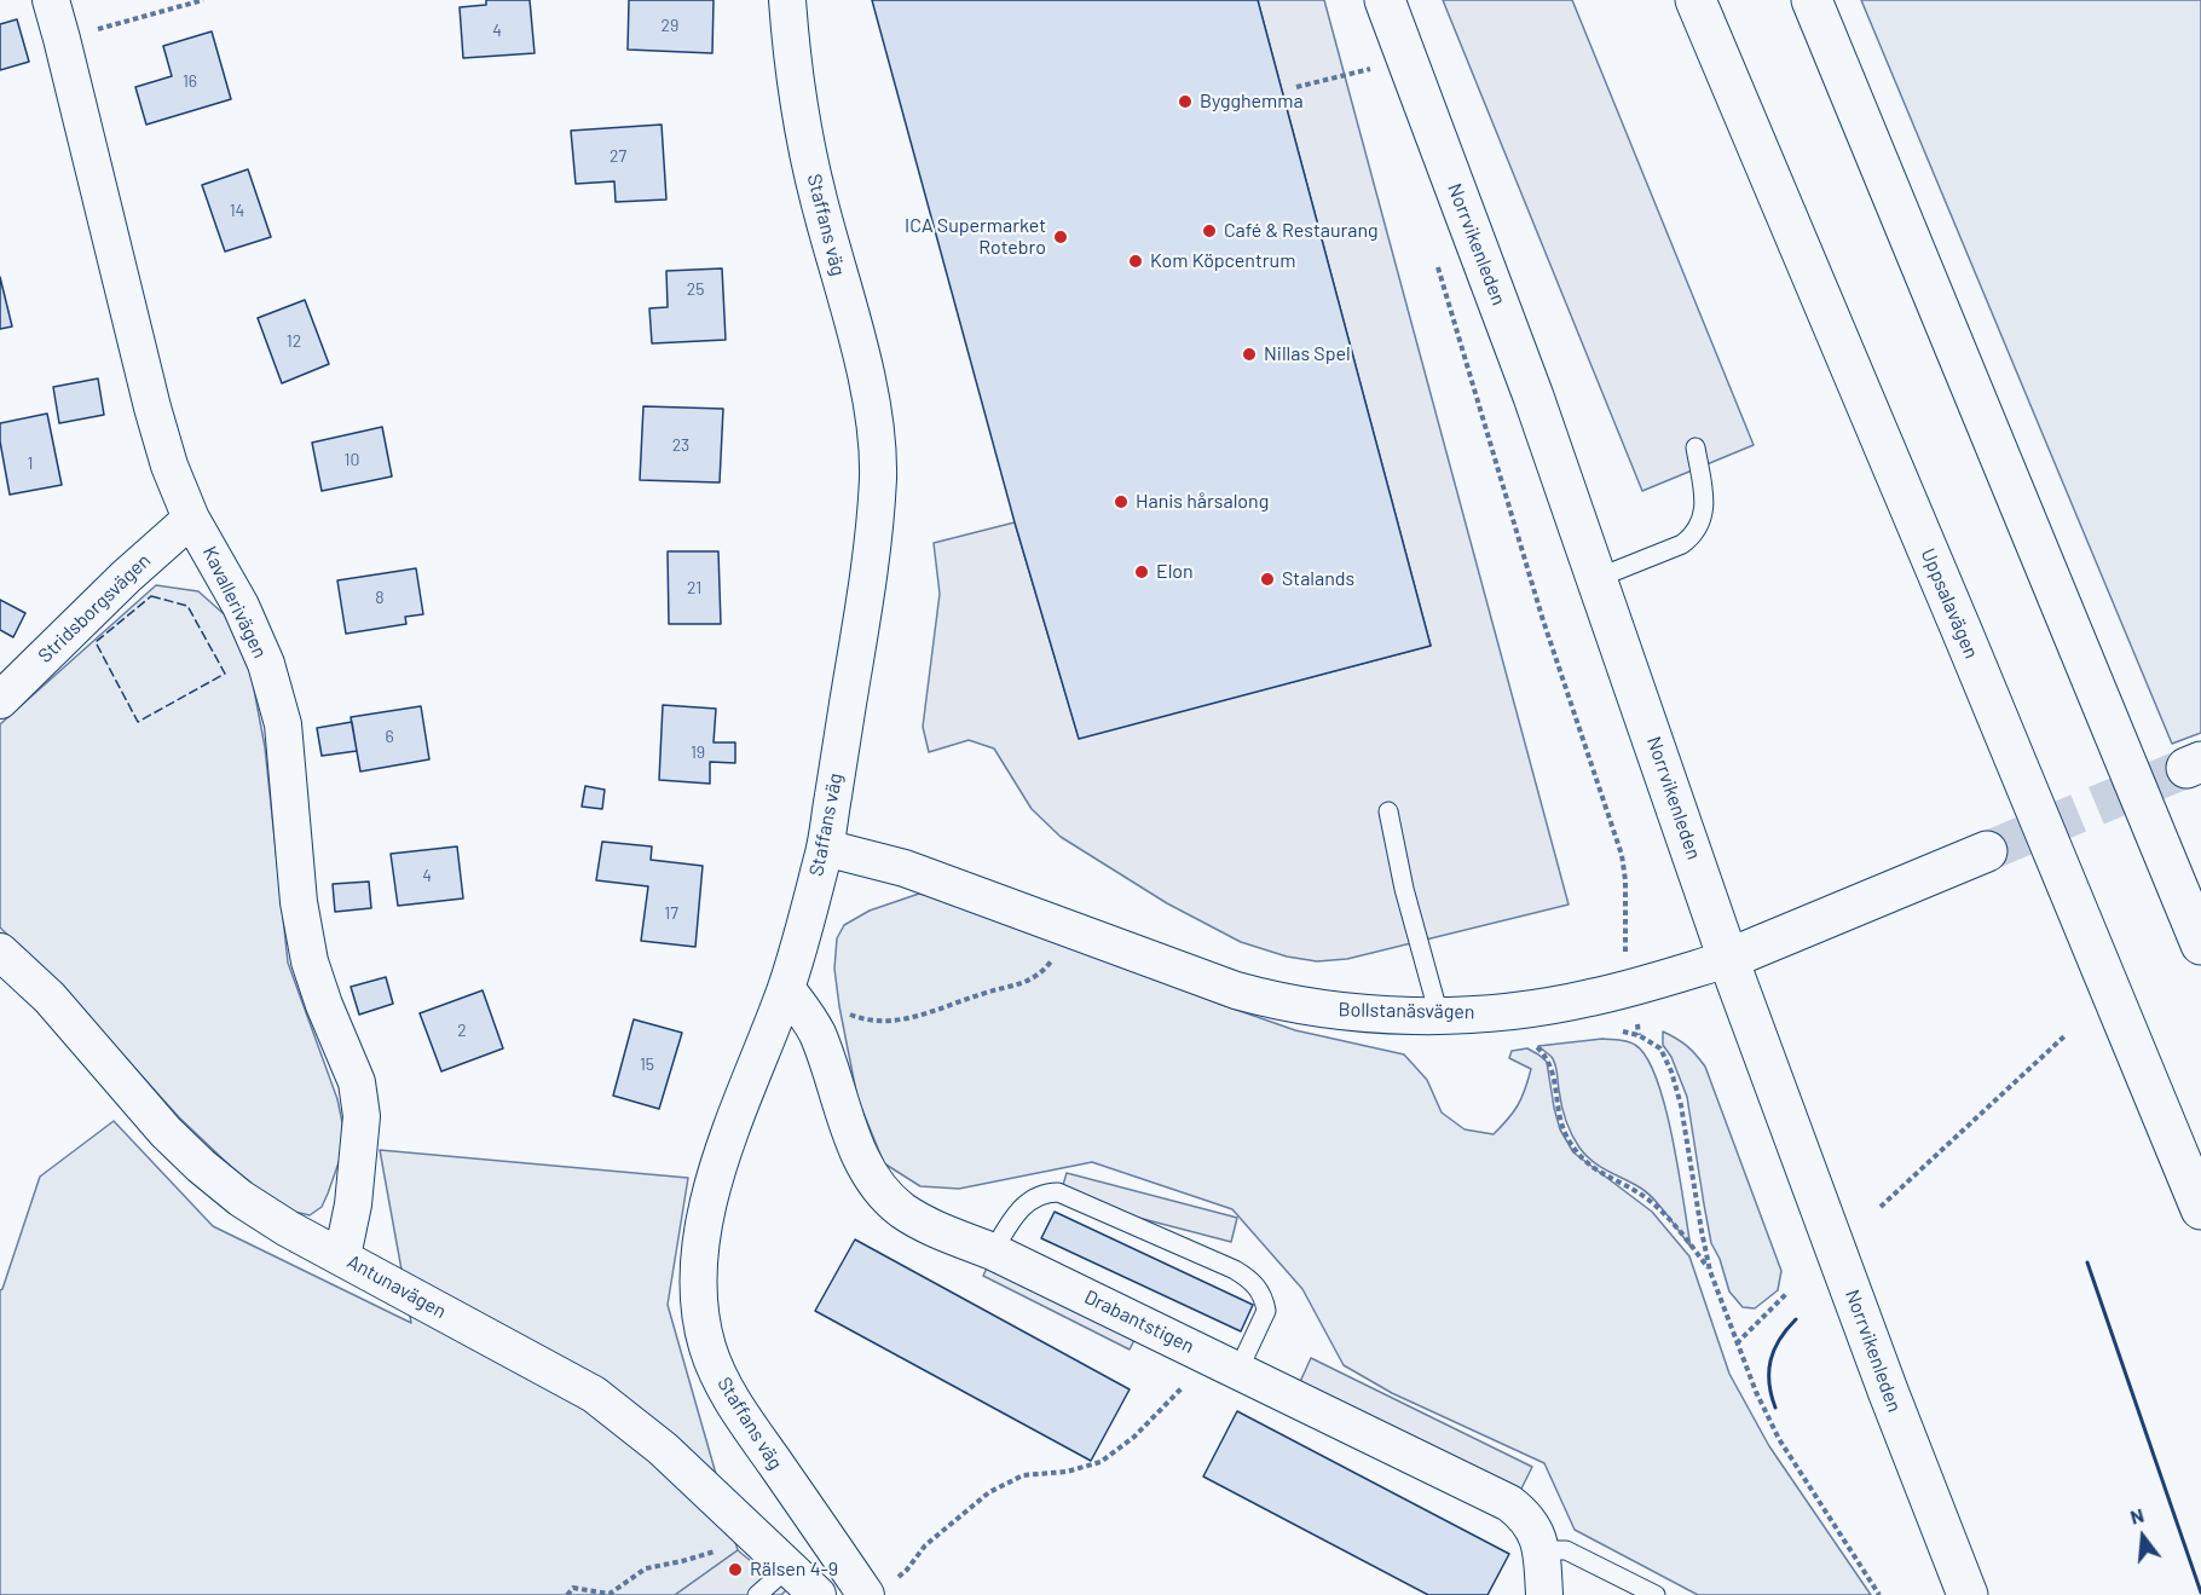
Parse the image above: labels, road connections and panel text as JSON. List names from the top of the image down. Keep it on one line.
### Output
{"streets":{"main road":["Norrvikenleden","Uppsalavägen","Bollstanäsvägen"],"street":["Staffans väg","Kavallerivägen","Stridsborgsvägen","Antunavägen","Drabantstigen"]},"crossings":[["Staffans väg","Bollstanäsvägen"],["Staffans väg","Drabantstigen"],["Norrvikenleden","Bollstanäsvägen"],["Kavallerivägen","Stridsborgsvägen"],["Kavallerivägen","Antunavägen"]],"places":["Bygghemma","Café & Restaurang","ICA Supermarket Rotebro","Kom Köpcentrum","Nillas Spel","Hanis hårsalong","Elon","Stalands","Rälsen 4-9"],"house_numbers":["29","4","16","27","14","25","12","23","10","1","21","8","6","19","4","17","2","15"],"north":"top"}
